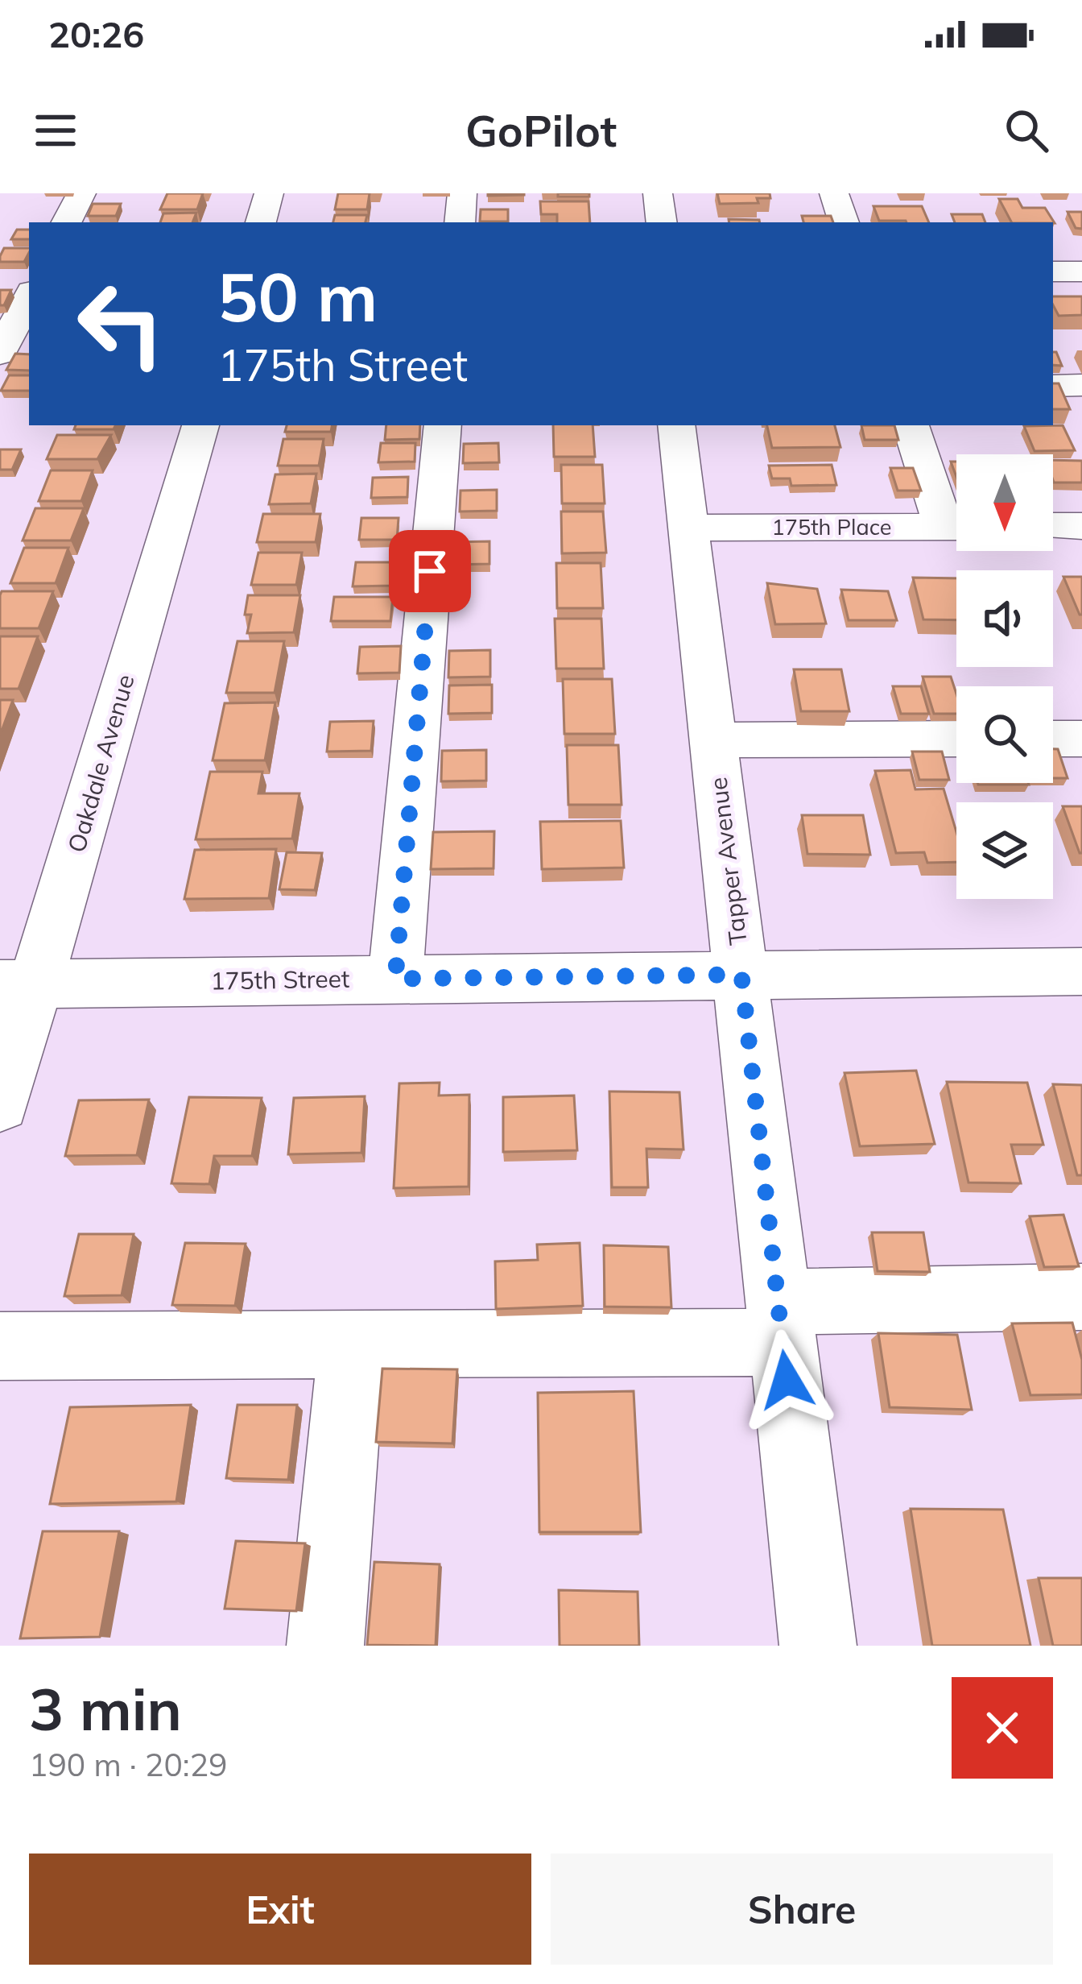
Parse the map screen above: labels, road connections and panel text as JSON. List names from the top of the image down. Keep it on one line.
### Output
{"streets":{"street":["175th Place","Oakdale Avenue","Tapper Avenue","175th Street"]},"crossings":[["175th Place","Tapper Avenue"],["Oakdale Avenue","175th Street"],["Tapper Avenue","175th Street"]],"north":"bottom","page":{"status":"20:26","header":"GoPilot","turn":["50 m","175th Street"],"heading":["3 min","190 m · 20:29"],"buttons":["Exit","Share"]}}
